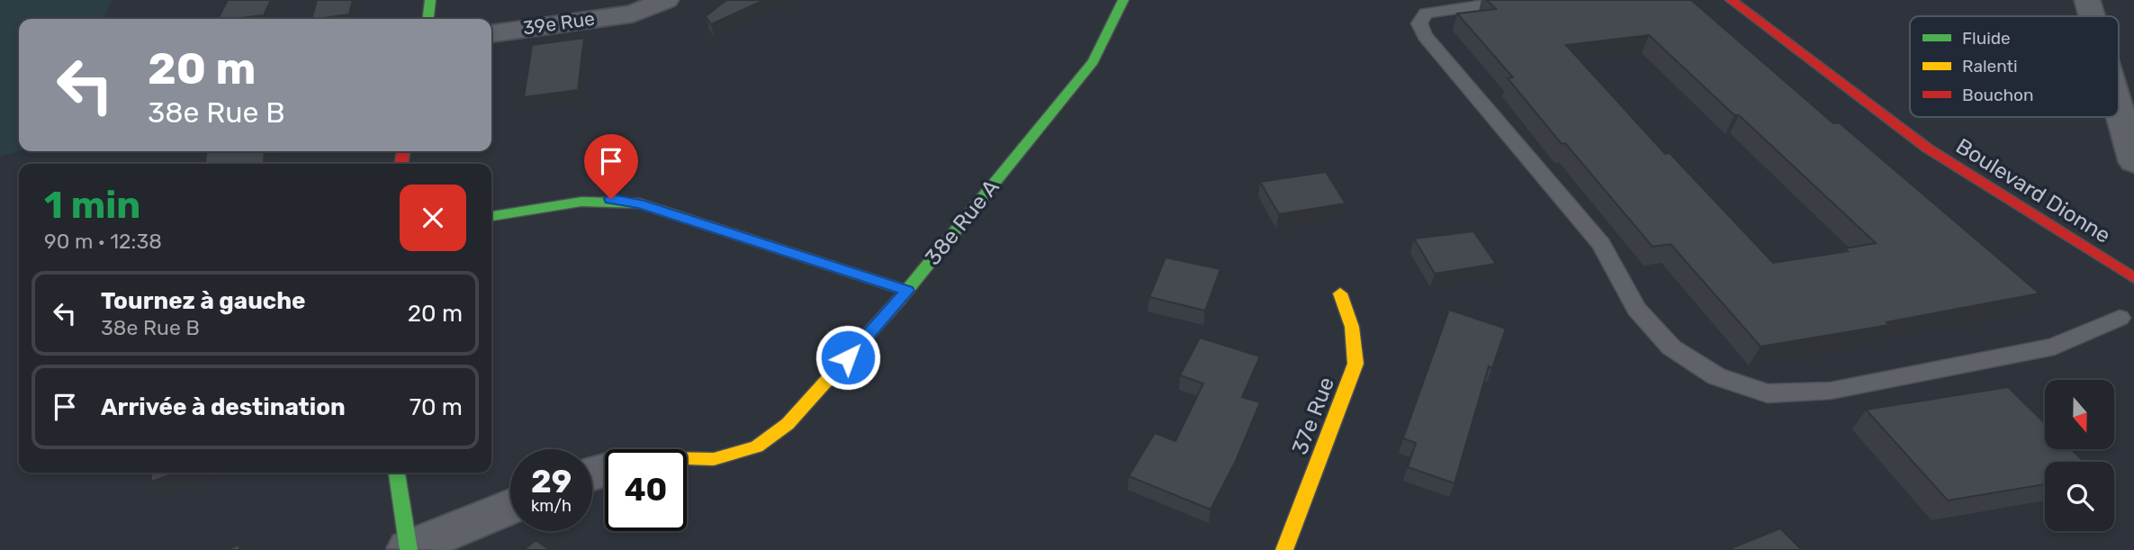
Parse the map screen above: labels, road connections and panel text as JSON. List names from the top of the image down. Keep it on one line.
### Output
{"streets":{"street":["39e Rue","Boulevard Dionne","38e Rue A","37e Rue"]},"legend":["Fluide","Ralenti","Bouchon"],"north":"bottom","page":{"turn":["20 m","38e Rue B"],"heading":["1 min","90 m · 12:38"],"list":[{"name":"Tournez à gauche","note":"38e Rue B","value":"20 m"},{"name":"Arrivée à destination","value":"70 m"}],"speed":"29 km/h","limit":"40"}}
